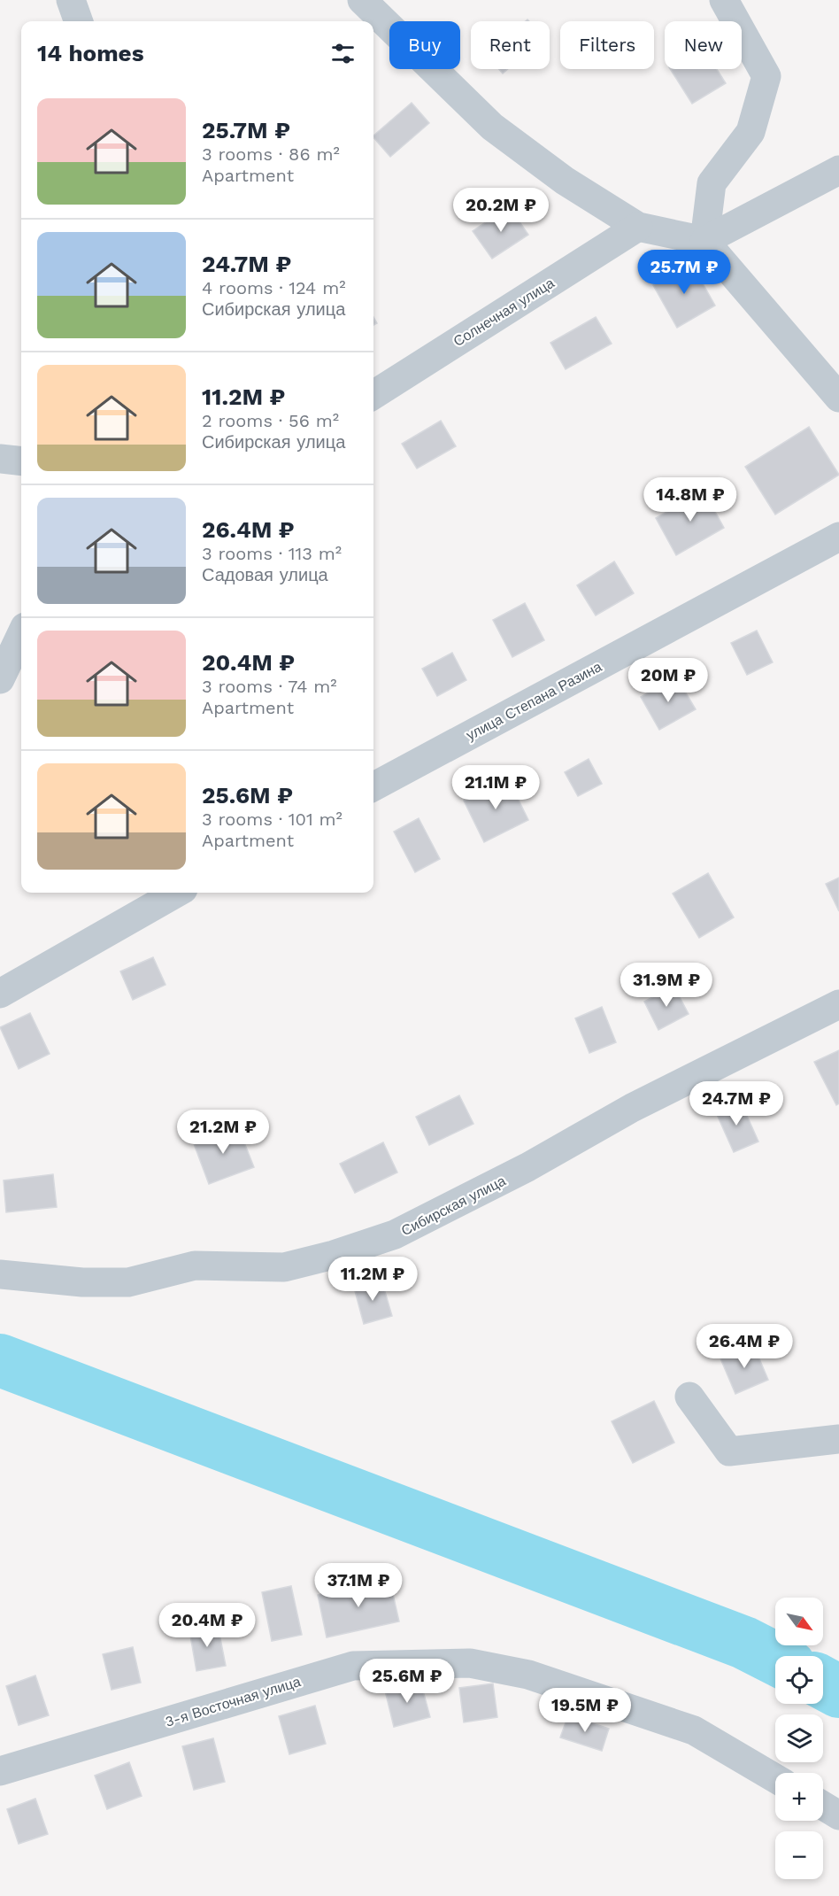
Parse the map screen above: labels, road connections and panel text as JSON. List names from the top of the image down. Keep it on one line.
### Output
{"streets":{"street":["Солнечная улица","улица Степана Разина","Сибирская улица","3-я Восточная улица"]},"north":"bottom right","page":{"chip":["Buy","Rent","Filters","New"],"heading":"14 homes","list":[{"name":"25.7M ₽","note":"3 rooms · 86 m² · Apartment"},{"name":"24.7M ₽","note":"4 rooms · 124 m² · Сибирская улица"},{"name":"11.2M ₽","note":"2 rooms · 56 m² · Сибирская улица"},{"name":"26.4M ₽","note":"3 rooms · 113 m² · Садовая улица"},{"name":"20.4M ₽","note":"3 rooms · 74 m² · Apartment"},{"name":"25.6M ₽","note":"3 rooms · 101 m² · Apartment"}],"price":["20.2M ₽","25.7M ₽","14.8M ₽","20M ₽","21.1M ₽","31.9M ₽","24.7M ₽","21.2M ₽","11.2M ₽","26.4M ₽","37.1M ₽","20.4M ₽","25.6M ₽","19.5M ₽"],"map_buttons":["+","−"]}}
